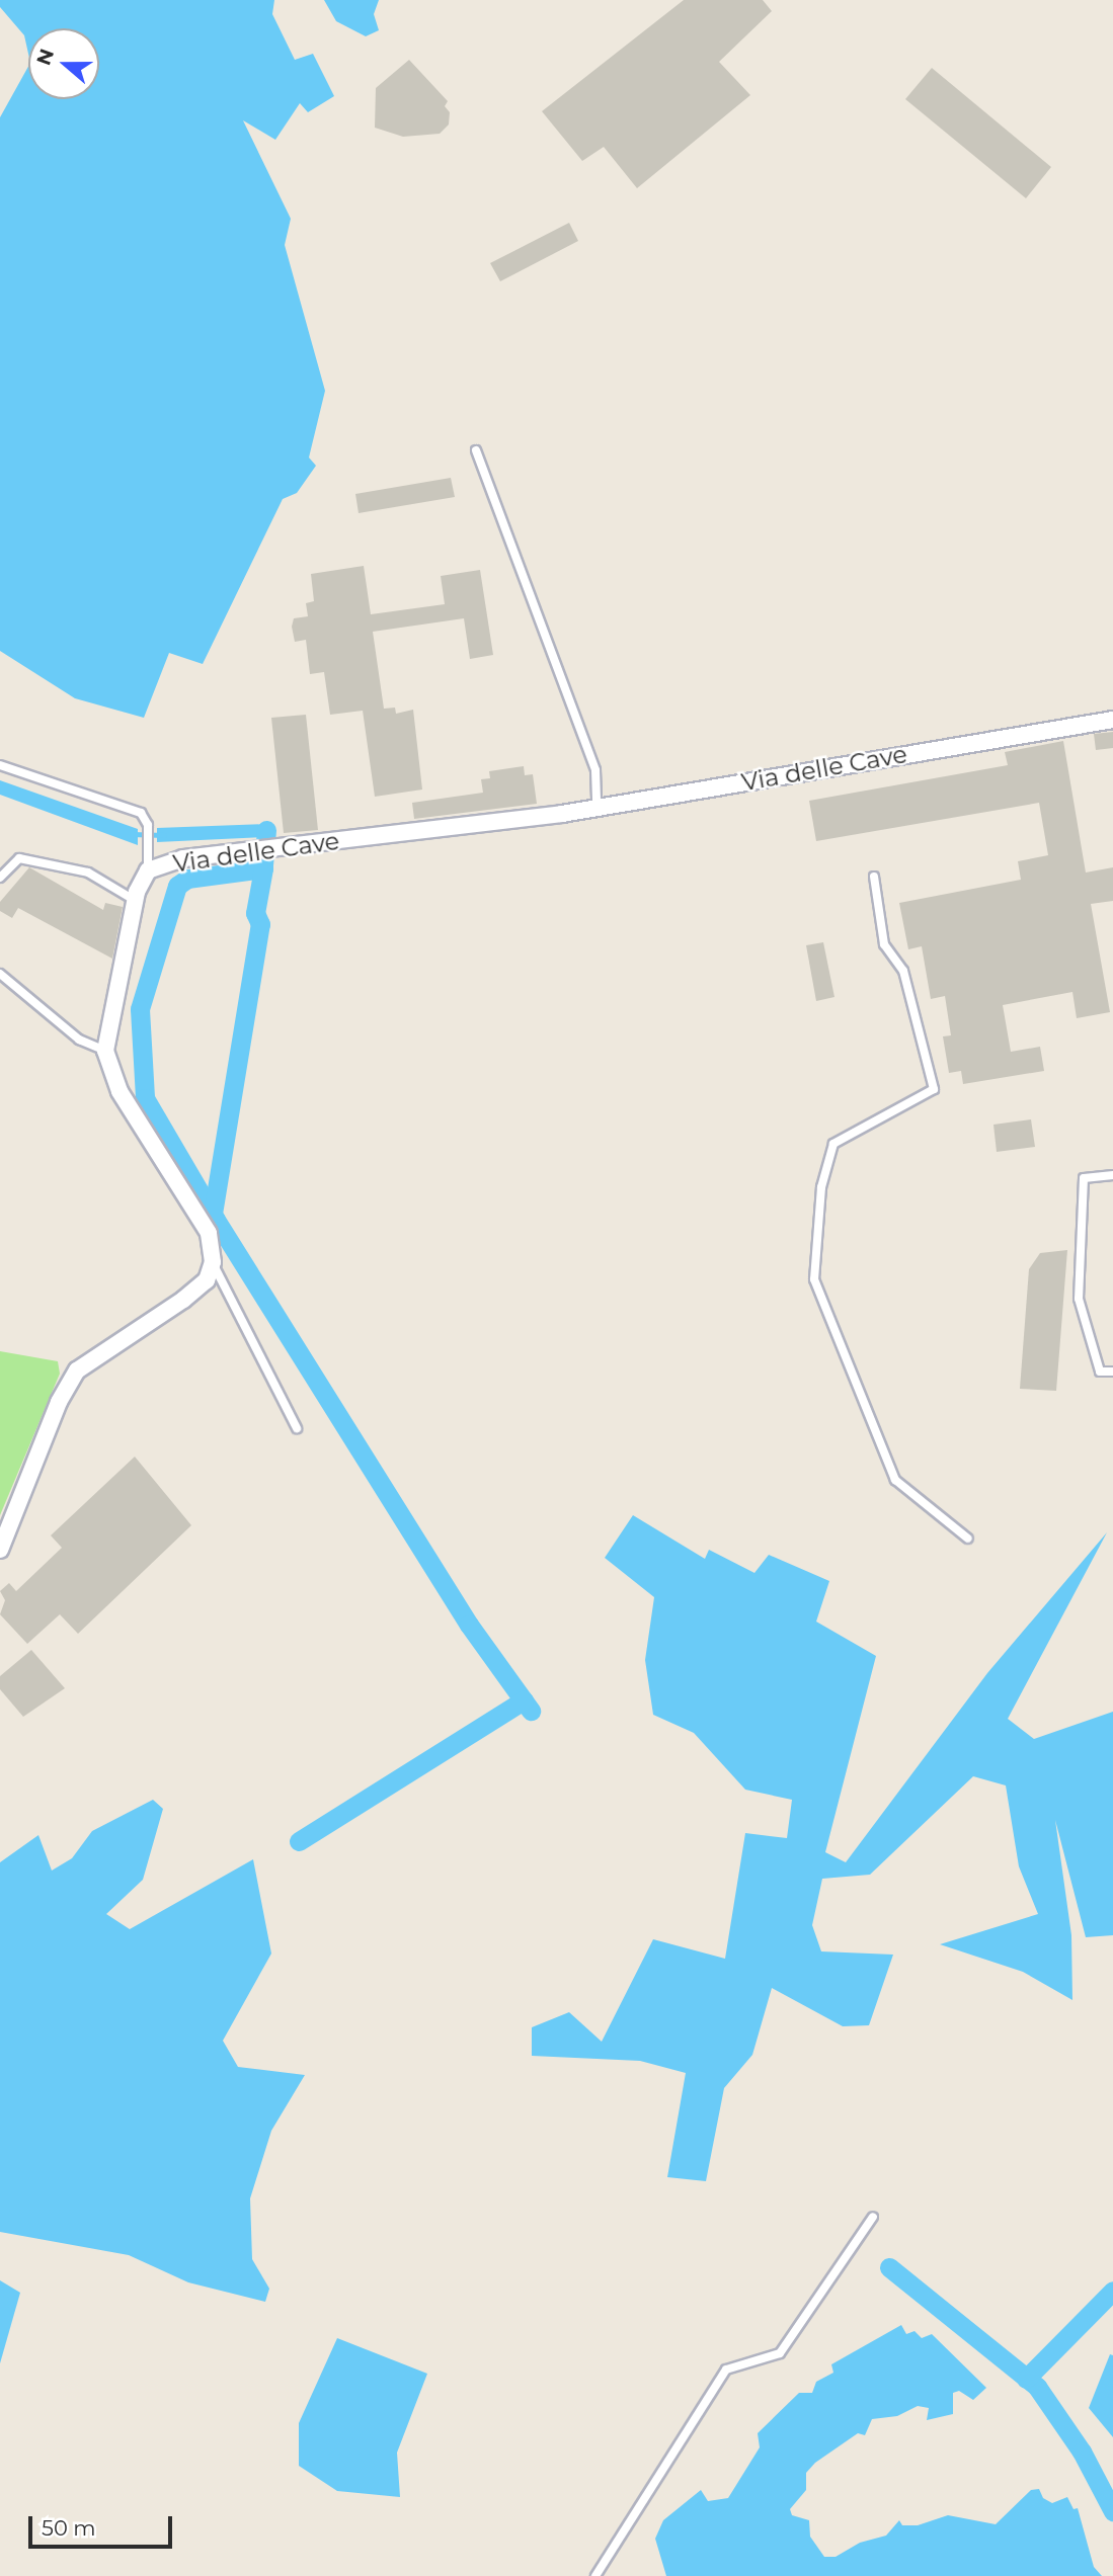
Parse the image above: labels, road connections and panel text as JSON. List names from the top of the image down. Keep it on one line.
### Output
{"streets":{"street":["Via delle Cave"]},"scale_bar":"50 m","north":"left"}
